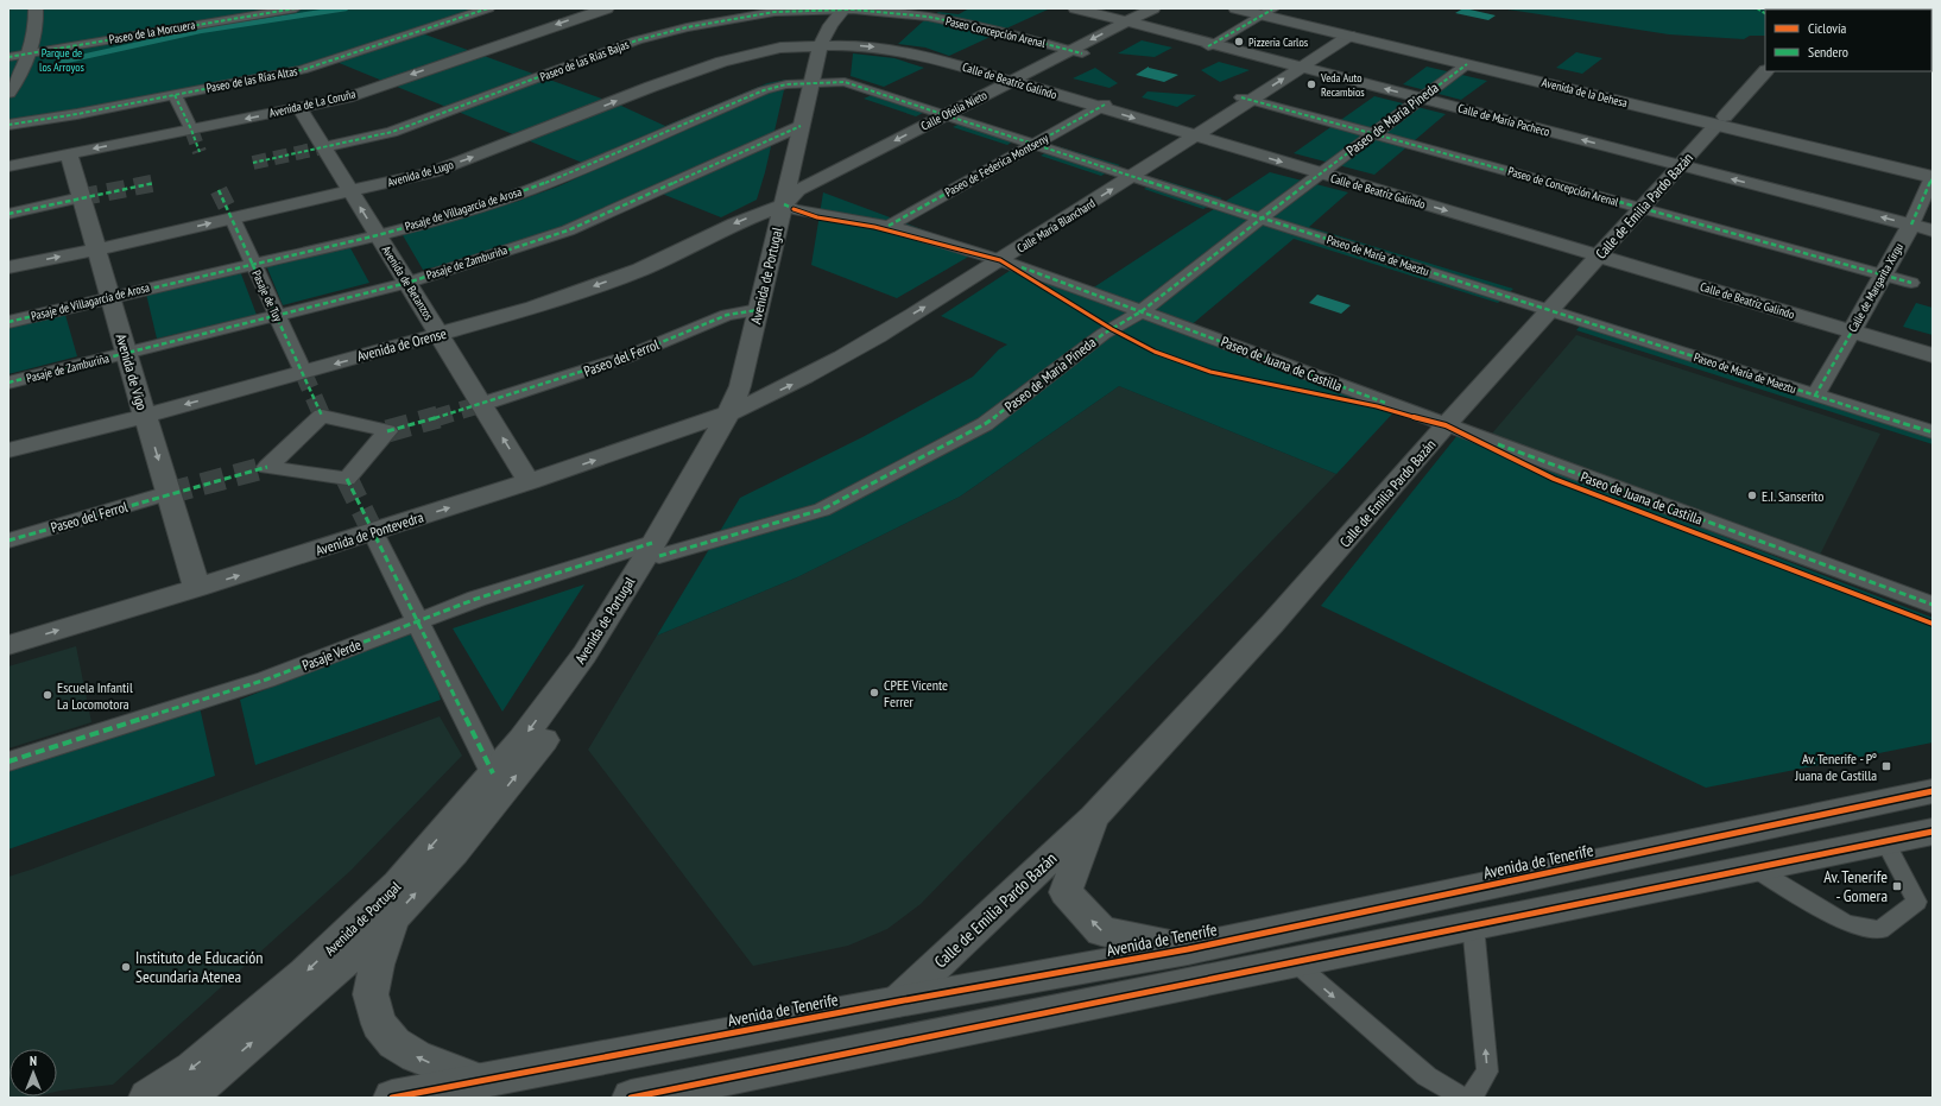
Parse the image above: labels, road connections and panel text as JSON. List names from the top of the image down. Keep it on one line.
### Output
{"streets":{"street":["Paseo de la Morcuera","Paseo Concepción Arenal","Paseo de las Rías Bajas","Paseo de las Rías Altas","Calle de Beatriz Galindo","Avenida de la Dehesa","Avenida de La Coruña","Calle Ofelia Nieto","Paseo de María Pineda","Calle de María Pacheco","Paseo de Federica Montseny","Avenida de Lugo","Paseo de Concepción Arenal","Calle de Emilia Pardo Bazán","Pasaje de Villagarcía de Arosa","Calle María Blanchard","Paseo de María de Maeztu","Pasaje de Zamburiña","Avenida de Portugal","Avenida de Betanzos","Calle de Margarita Xirgu","Pasaje de Tuy","Avenida de Orense","Paseo del Ferrol","Paseo de Juana de Castilla","Avenida de Vigo","Avenida de Pontevedra","Pasaje Verde","Avenida de Tenerife"]},"crossings":[["Paseo Concepción Arenal","Paseo de las Rías Bajas"],["Paseo Concepción Arenal","Calle Ofelia Nieto"],["Paseo Concepción Arenal","Avenida de Portugal"],["Paseo de las Rías Bajas","Avenida de Portugal"],["Paseo de las Rías Bajas","Avenida de Betanzos"],["Calle de Beatriz Galindo","Calle Ofelia Nieto"],["Calle de Beatriz Galindo","Paseo de María Pineda"],["Calle de Beatriz Galindo","Paseo de Federica Montseny"],["Calle de Beatriz Galindo","Avenida de Lugo"],["Calle de Beatriz Galindo","Calle de Emilia Pardo Bazán"],["Calle de Beatriz Galindo","Calle María Blanchard"],["Calle de Beatriz Galindo","Avenida de Portugal"],["Calle de Beatriz Galindo","Calle de Margarita Xirgu"],["Avenida de la Dehesa","Paseo de María Pineda"],["Avenida de la Dehesa","Calle de Emilia Pardo Bazán"],["Avenida de la Dehesa","Calle María Blanchard"],["Avenida de la Dehesa","Calle de Margarita Xirgu"],["Avenida de La Coruña","Avenida de Betanzos"],["Avenida de La Coruña","Avenida de Vigo"],["Calle Ofelia Nieto","Calle de María Pacheco"],["Calle Ofelia Nieto","Paseo de María de Maeztu"],["Calle Ofelia Nieto","Avenida de Portugal"],["Calle Ofelia Nieto","Avenida de Orense"],["Calle Ofelia Nieto","Paseo de Juana de Castilla"],["Paseo de María Pineda","Calle de María Pacheco"],["Paseo de María Pineda","Paseo de Concepción Arenal"],["Paseo de María Pineda","Paseo de María de Maeztu"],["Paseo de María Pineda","Avenida de Portugal"],["Paseo de María Pineda","Paseo de Juana de Castilla"],["Paseo de María Pineda","Pasaje Verde"],["Calle de María Pacheco","Calle de Emilia Pardo Bazán"],["Calle de María Pacheco","Calle María Blanchard"],["Calle de María Pacheco","Calle de Margarita Xirgu"],["Paseo de Federica Montseny","Paseo de María de Maeztu"],["Paseo de Federica Montseny","Paseo de Juana de Castilla"],["Avenida de Lugo","Avenida de Portugal"],["Avenida de Lugo","Avenida de Betanzos"],["Avenida de Lugo","Pasaje de Tuy"],["Avenida de Lugo","Avenida de Vigo"],["Paseo de Concepción Arenal","Calle de Emilia Pardo Bazán"],["Paseo de Concepción Arenal","Calle María Blanchard"],["Paseo de Concepción Arenal","Calle de Margarita Xirgu"],["Calle de Emilia Pardo Bazán","Paseo de María de Maeztu"],["Calle de Emilia Pardo Bazán","Paseo de Juana de Castilla"],["Calle de Emilia Pardo Bazán","Avenida de Tenerife"],["Pasaje de Villagarcía de Arosa","Paseo de María de Maeztu"],["Pasaje de Villagarcía de Arosa","Avenida de Portugal"],["Pasaje de Villagarcía de Arosa","Avenida de Betanzos"],["Pasaje de Villagarcía de Arosa","Pasaje de Tuy"],["Pasaje de Villagarcía de Arosa","Avenida de Vigo"],["Calle María Blanchard","Paseo de María de Maeztu"],["Calle María Blanchard","Avenida de Portugal"],["Calle María Blanchard","Paseo de Juana de Castilla"],["Calle María Blanchard","Avenida de Pontevedra"],["Paseo de María de Maeztu","Avenida de Portugal"],["Paseo de María de Maeztu","Calle de Margarita Xirgu"],["Pasaje de Zamburiña","Avenida de Portugal"],["Pasaje de Zamburiña","Avenida de Betanzos"],["Pasaje de Zamburiña","Pasaje de Tuy"],["Pasaje de Zamburiña","Avenida de Vigo"],["Avenida de Portugal","Avenida de Orense"],["Avenida de Portugal","Paseo del Ferrol"],["Avenida de Portugal","Paseo de Juana de Castilla"],["Avenida de Portugal","Avenida de Pontevedra"],["Avenida de Portugal","Pasaje Verde"],["Avenida de Portugal","Avenida de Tenerife"],["Avenida de Betanzos","Avenida de Orense"],["Avenida de Betanzos","Paseo del Ferrol"],["Avenida de Betanzos","Avenida de Pontevedra"],["Pasaje de Tuy","Avenida de Orense"],["Avenida de Orense","Paseo de Juana de Castilla"],["Avenida de Orense","Avenida de Vigo"],["Paseo del Ferrol","Avenida de Vigo"],["Avenida de Vigo","Avenida de Pontevedra"]],"one_way":["Calle de Beatriz Galindo","Avenida de La Coruña","Calle Ofelia Nieto","Calle de María Pacheco","Avenida de Lugo","Calle María Blanchard","Avenida de Orense","Avenida de Pontevedra"],"parks":["Parque de los Arroyos"],"places":{"other":["Pizzeria Carlos","Veda Auto Recambios","E.I. Sanserito","CPEE Vicente Ferrer","Escuela Infantil La Locomotora","Instituto de Educación Secundaria Atenea"],"transit":["Av. Tenerife - Pº Juana de Castilla","Av. Tenerife - Gomera"]},"legend":["Ciclovía","Sendero"],"north":"top"}
